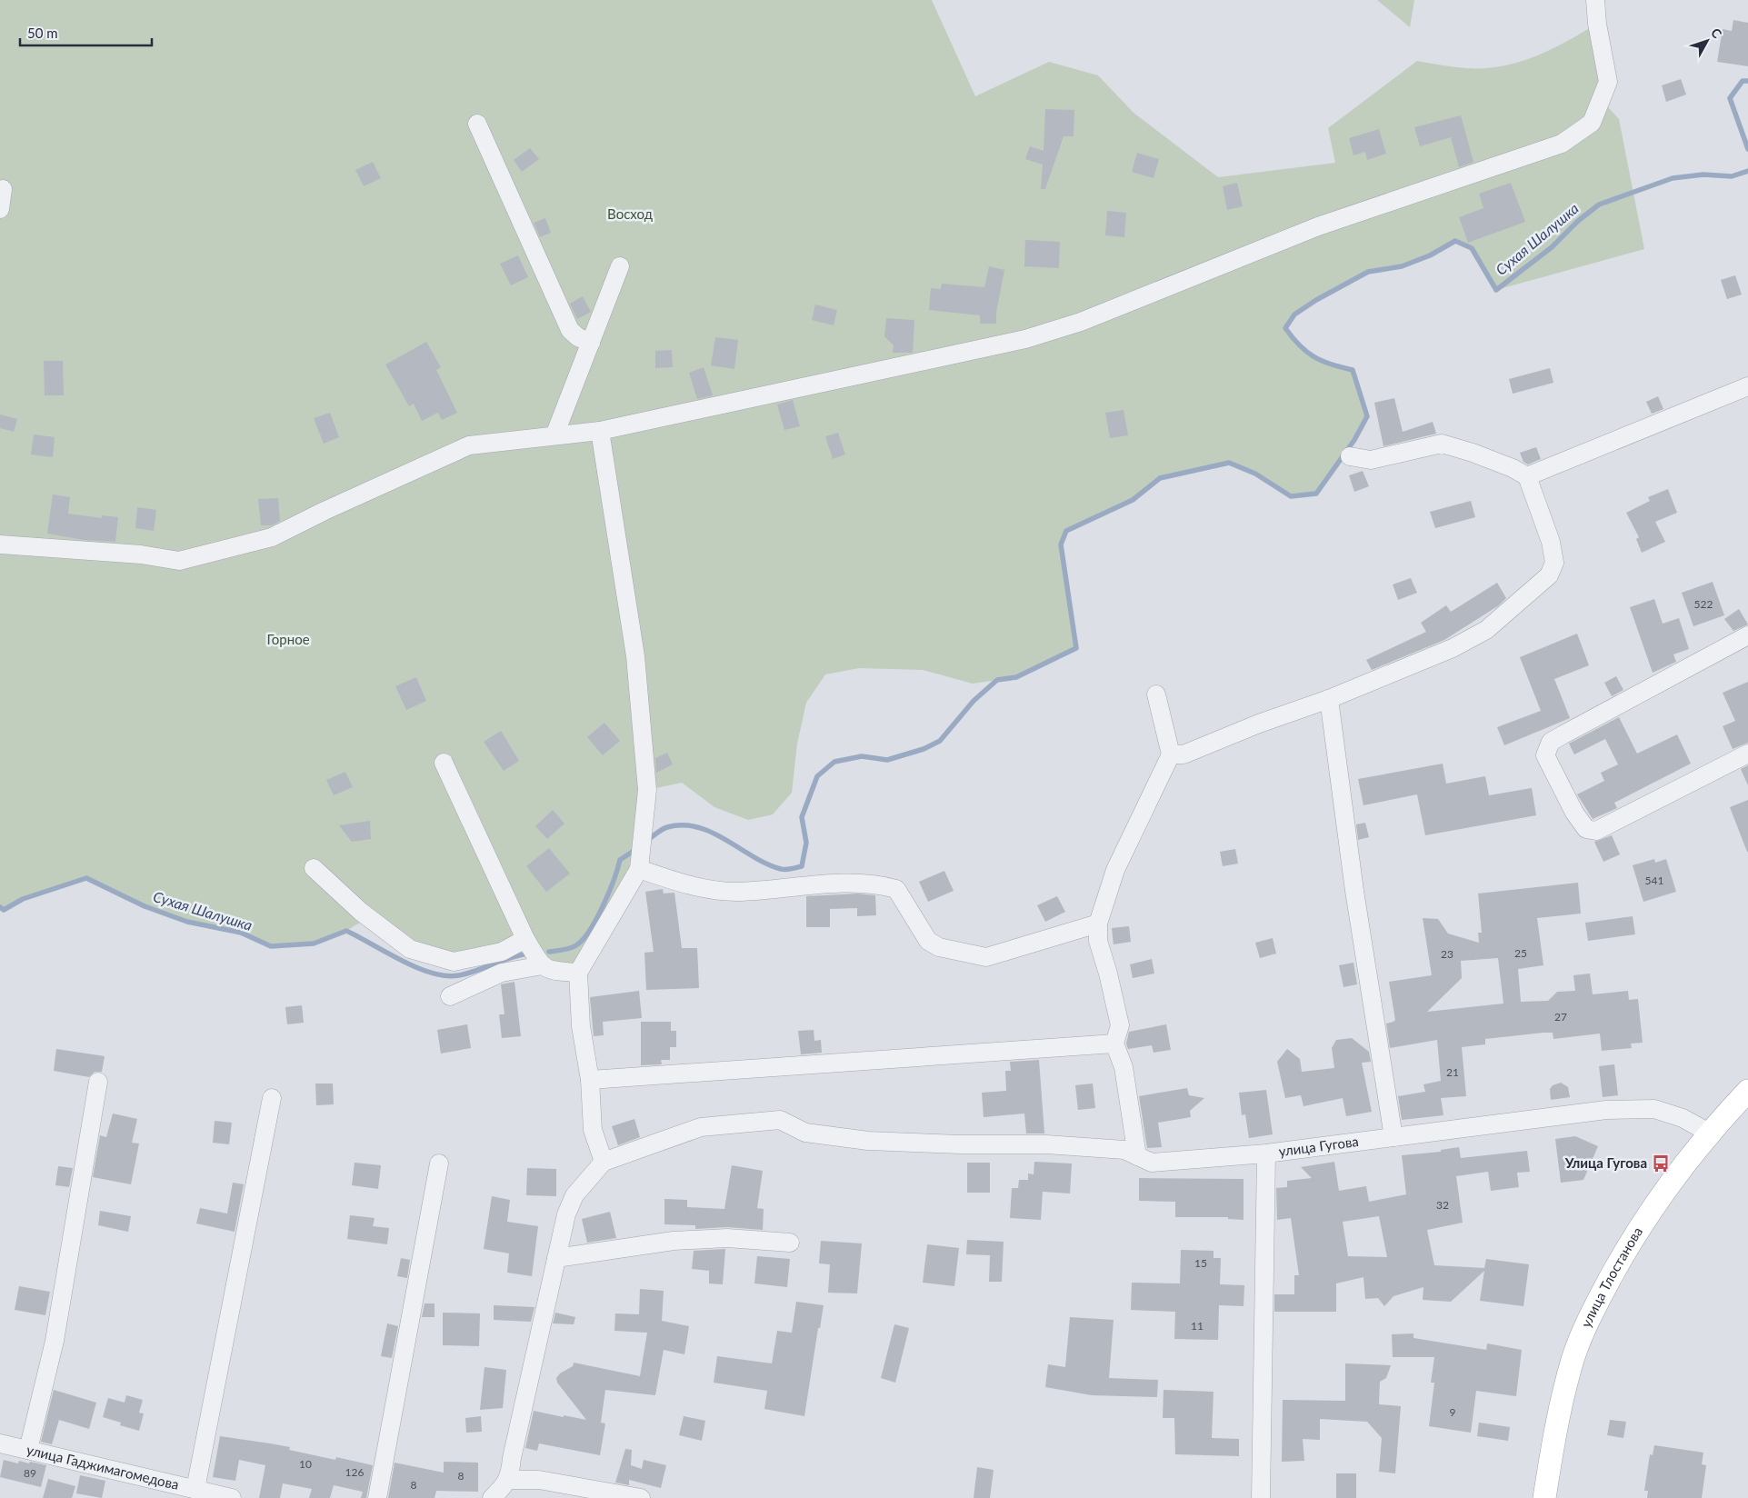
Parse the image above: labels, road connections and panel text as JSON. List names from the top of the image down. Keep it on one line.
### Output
{"streets":{"main road":["улица Тлостанова"],"street":["улица Гугова","улица Гаджимагомедова"]},"crossings":[["улица Гугова","улица Тлостанова"]],"water":["Сухая Шалушка"],"parks":["Восход","Горное"],"places":{"bus stop":["Улица Гугова"]},"house_numbers":["522","541","25","23","27","21","32","15","11","9","10","126","89","8","8"],"scale_bar":"50 m","north":"top right"}
